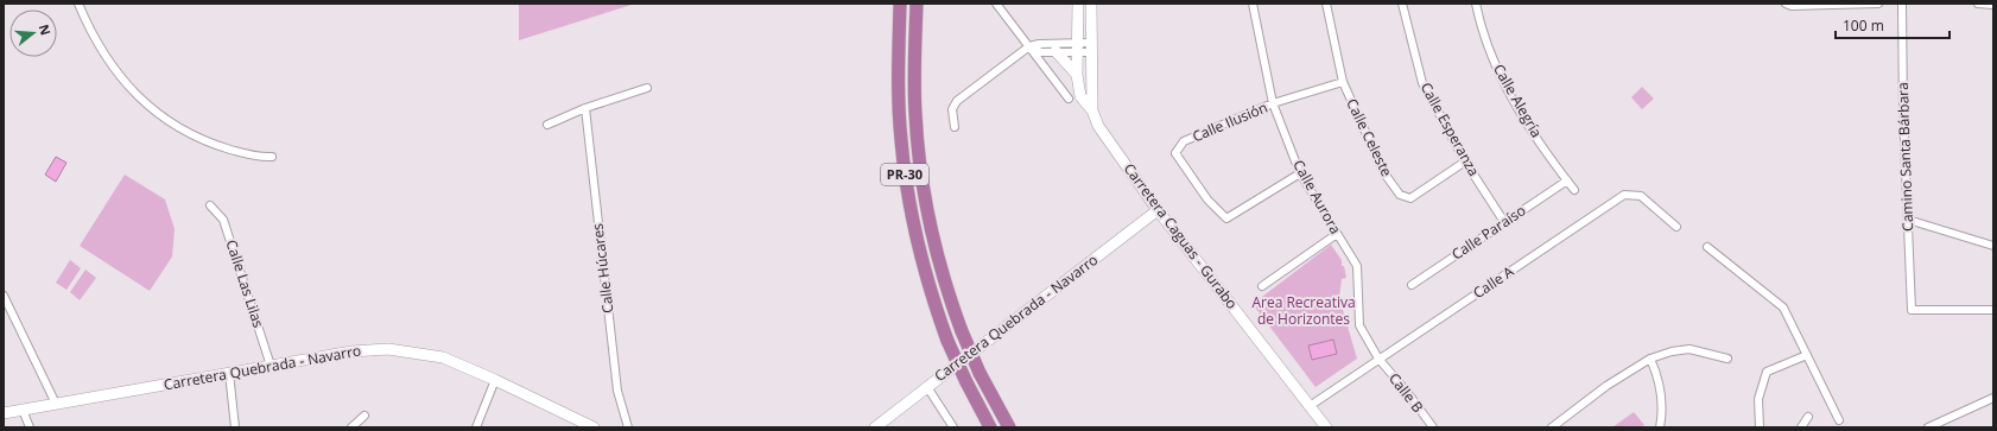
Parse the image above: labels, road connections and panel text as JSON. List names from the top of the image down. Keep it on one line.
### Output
{"streets":{"highway":["PR-30"],"street":["Calle Alegría","Calle Ilusión","Calle Esperanza","Calle Celeste","Camino Santa Bárbara","Calle Aurora","Calle Paraíso","Carretera Caguas - Gurabo","Calle Húcares","Calle A","Calle Las Lilas","Carretera Quebrada - Navarro","Calle B"]},"crossings":[["Calle Alegría","Calle Paraíso"],["Calle Ilusión","Calle Celeste"],["Calle Ilusión","Calle Aurora"],["Calle Esperanza","Calle Celeste"],["Calle Esperanza","Calle Paraíso"],["Calle Aurora","Calle A"],["Calle Aurora","Calle B"],["Carretera Caguas - Gurabo","Calle A"],["Carretera Caguas - Gurabo","Carretera Quebrada - Navarro"],["Calle A","Calle B"],["Calle Las Lilas","Carretera Quebrada - Navarro"]],"parks":["Area Recreativa de Horizontes"],"scale_bar":"100 m","north":"right"}
